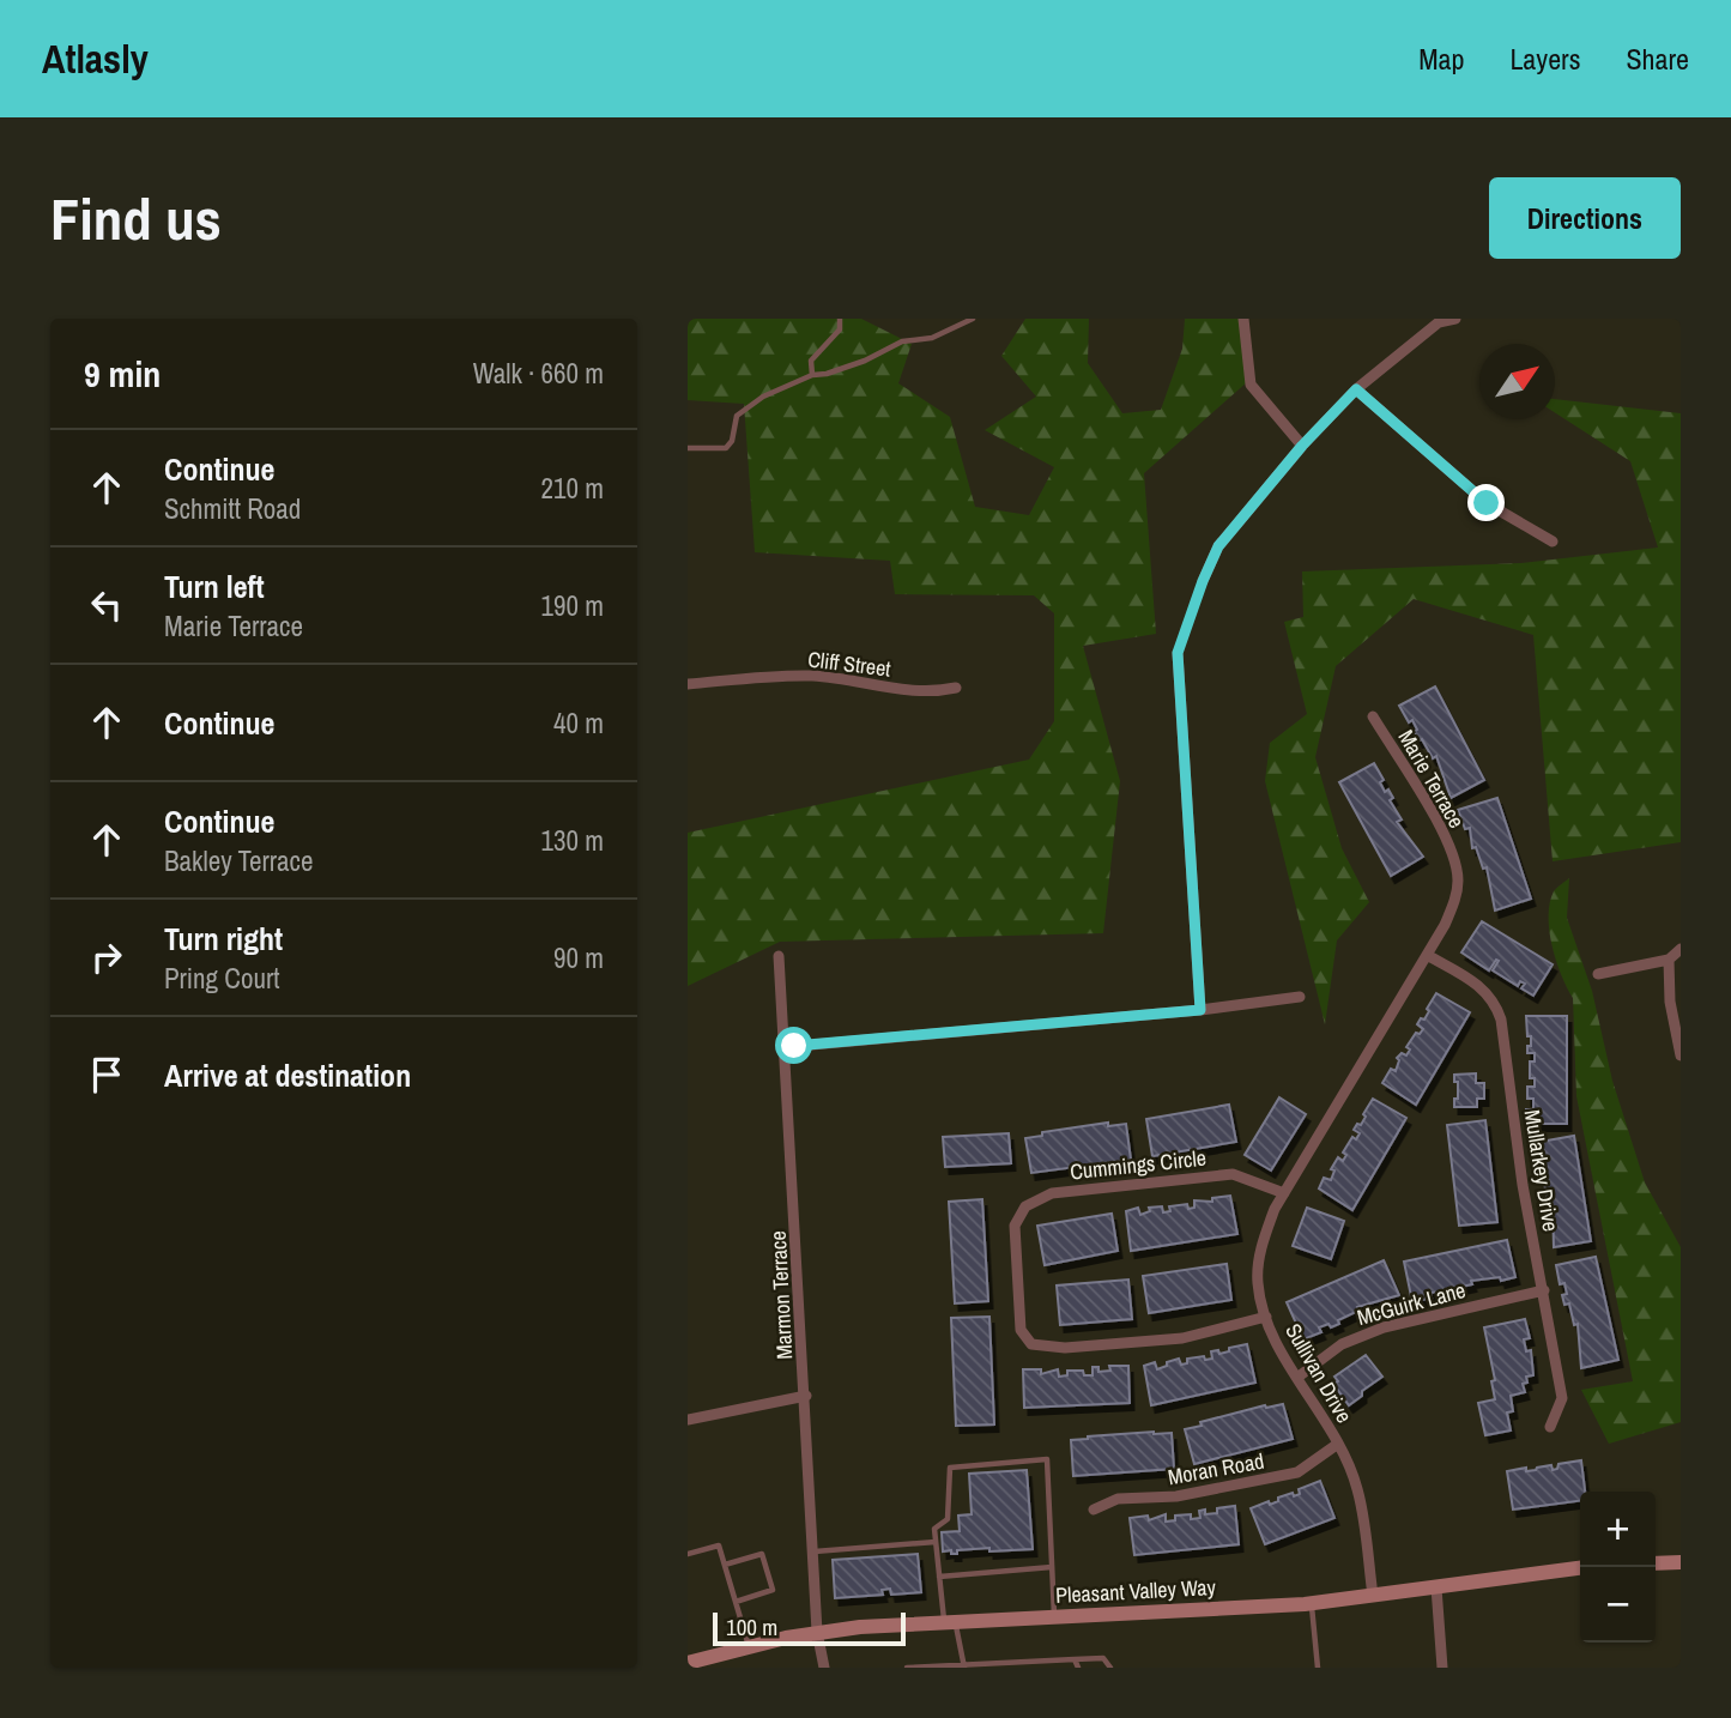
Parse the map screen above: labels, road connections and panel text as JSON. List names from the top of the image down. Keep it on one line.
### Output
{"streets":{"main road":["Pleasant Valley Way"],"street":["Cliff Street","Marie Terrace","Cummings Circle","Mullarkey Drive","Marmon Terrace","McGuirk Lane","Sullivan Drive","Moran Road"]},"crossings":[["Marie Terrace","Mullarkey Drive"],["Marie Terrace","Sullivan Drive"],["Cummings Circle","Sullivan Drive"],["Mullarkey Drive","McGuirk Lane"],["Marmon Terrace","Pleasant Valley Way"],["McGuirk Lane","Sullivan Drive"],["Sullivan Drive","Moran Road"],["Sullivan Drive","Pleasant Valley Way"]],"scale_bar":"100 m","north":"top right","page":{"header":"Atlasly","nav":["Map","Layers","Share"],"buttons":"Directions","title":"Find us","heading":["9 min","Walk · 660 m"],"list":[["Continue","Schmitt Road","210 m"],["Turn left","Marie Terrace","190 m"],["Continue","40 m"],["Continue","Bakley Terrace","130 m"],["Turn right","Pring Court","90 m"],"Arrive at destination"],"map_buttons":["+","−"],"scale":"100 m"}}
